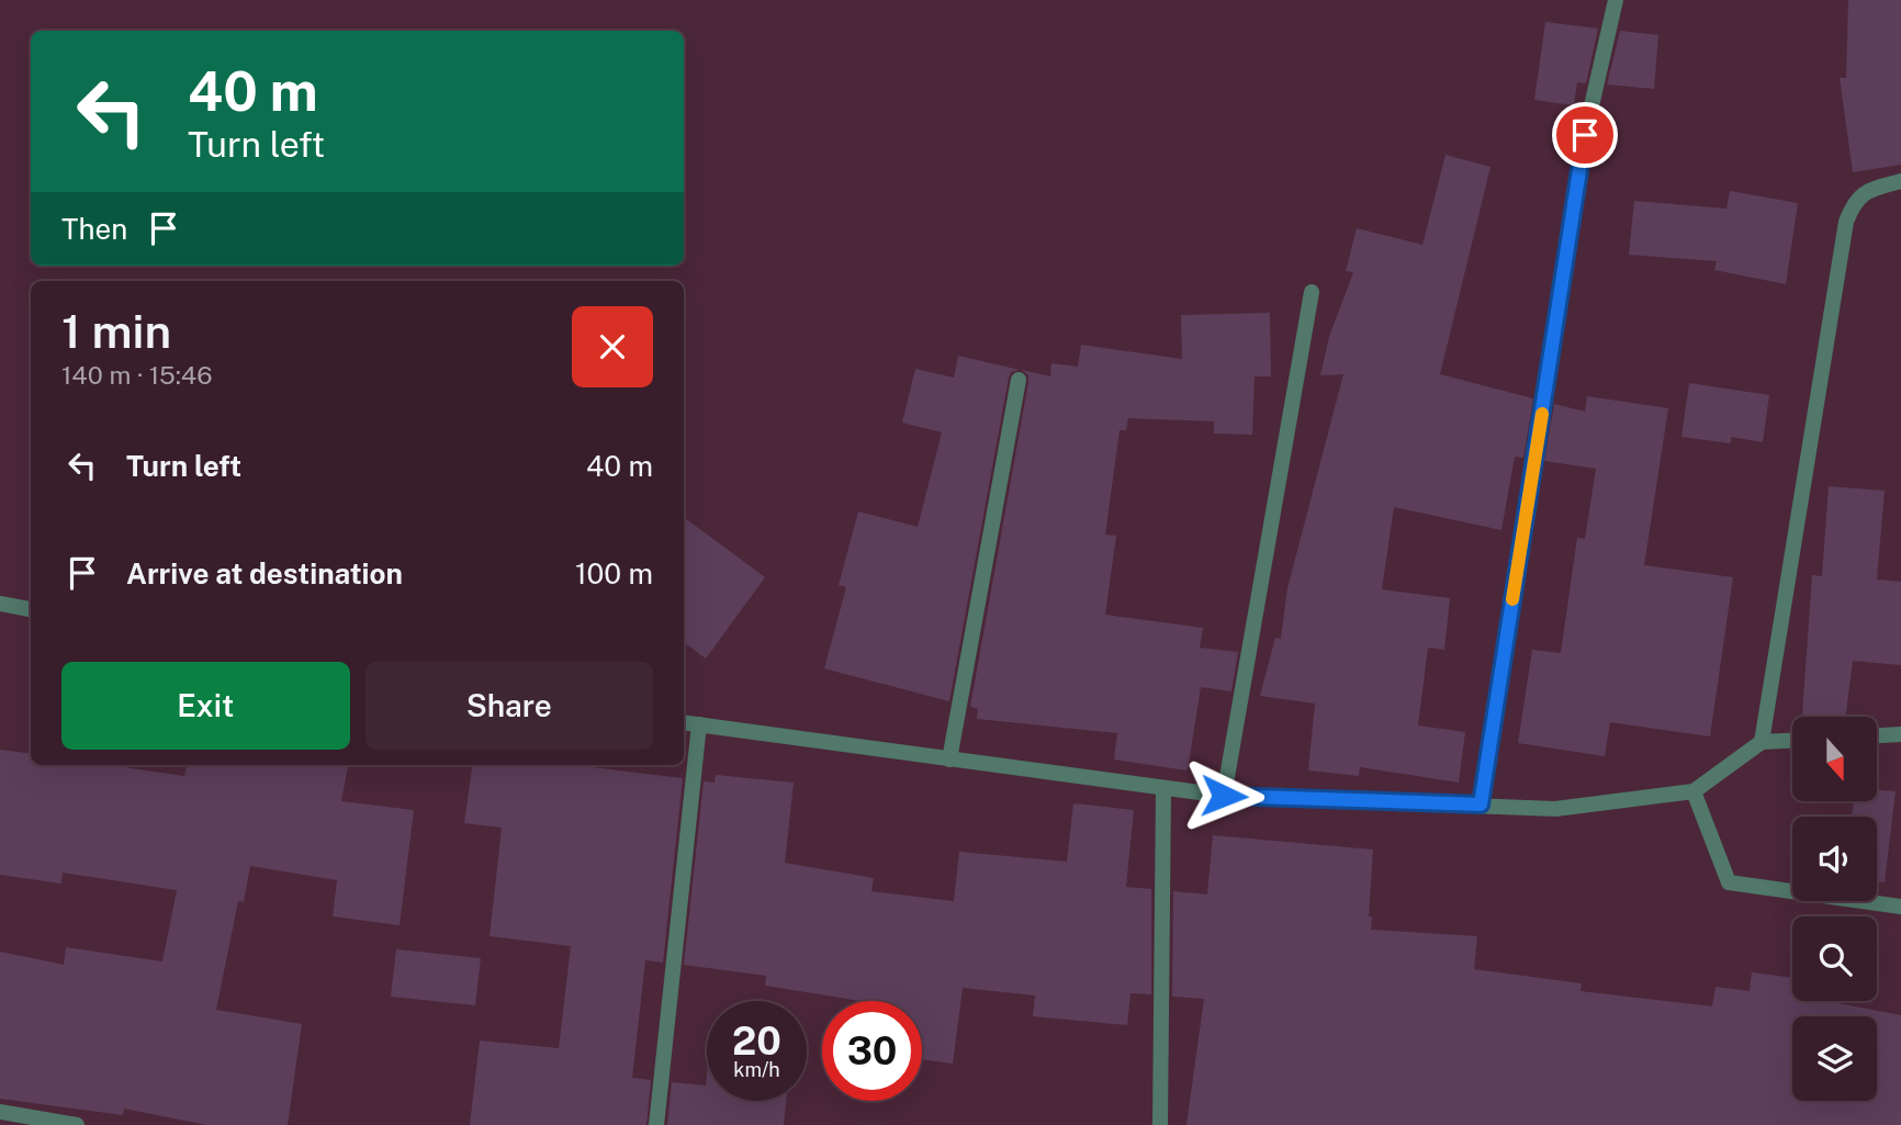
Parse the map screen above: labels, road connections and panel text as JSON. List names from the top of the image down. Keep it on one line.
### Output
{"north":"bottom","page":{"turn":["40 m","Turn left"],"then":"Then","heading":["1 min","140 m · 15:46"],"list":[{"name":"Turn left","value":"40 m"},{"name":"Arrive at destination","value":"100 m"}],"buttons":["Exit","Share"],"speed":"20 km/h","limit":"30"}}
